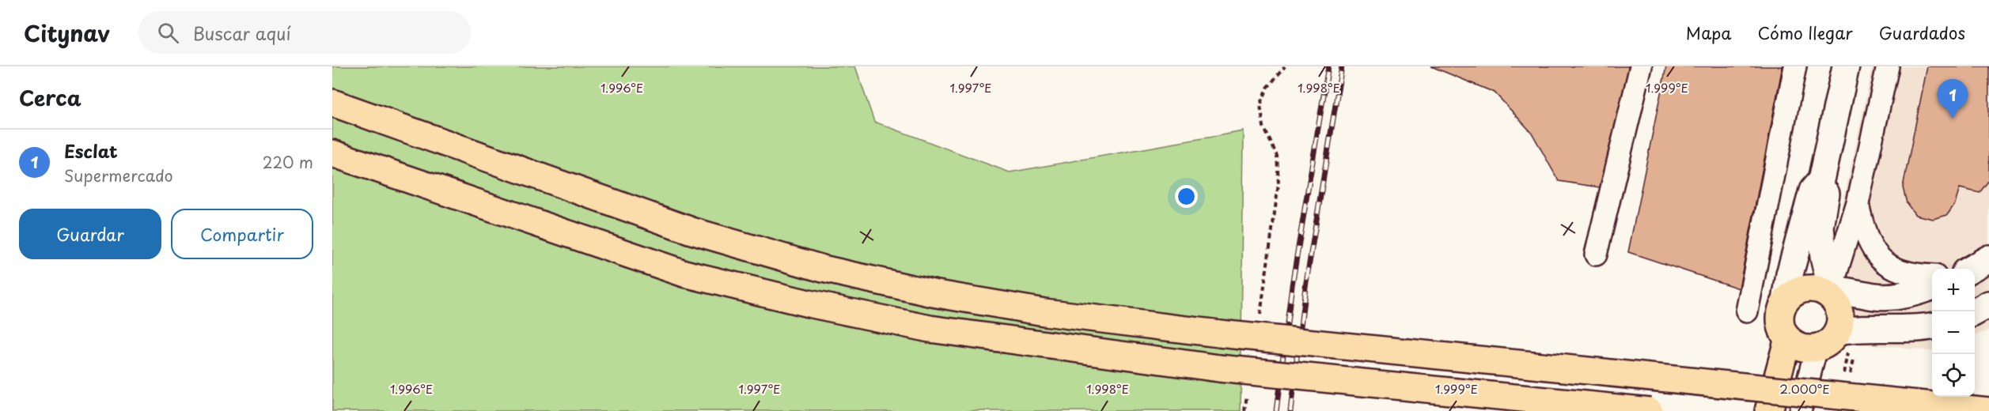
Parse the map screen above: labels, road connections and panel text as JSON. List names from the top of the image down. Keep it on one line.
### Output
{"page":{"header":"Citynav","search":"Buscar aquí","nav":["Mapa","Cómo llegar","Guardados"],"heading":"Cerca","pins":"1","list":[{"mark":"1","name":"Esclat","note":"Supermercado","value":"220 m"}],"buttons":["Guardar","Compartir"],"map_buttons":["+","−"]},"coordinates":["1.997°E","1.998°E","1.996°E","1.999°E","2.000°E"]}
